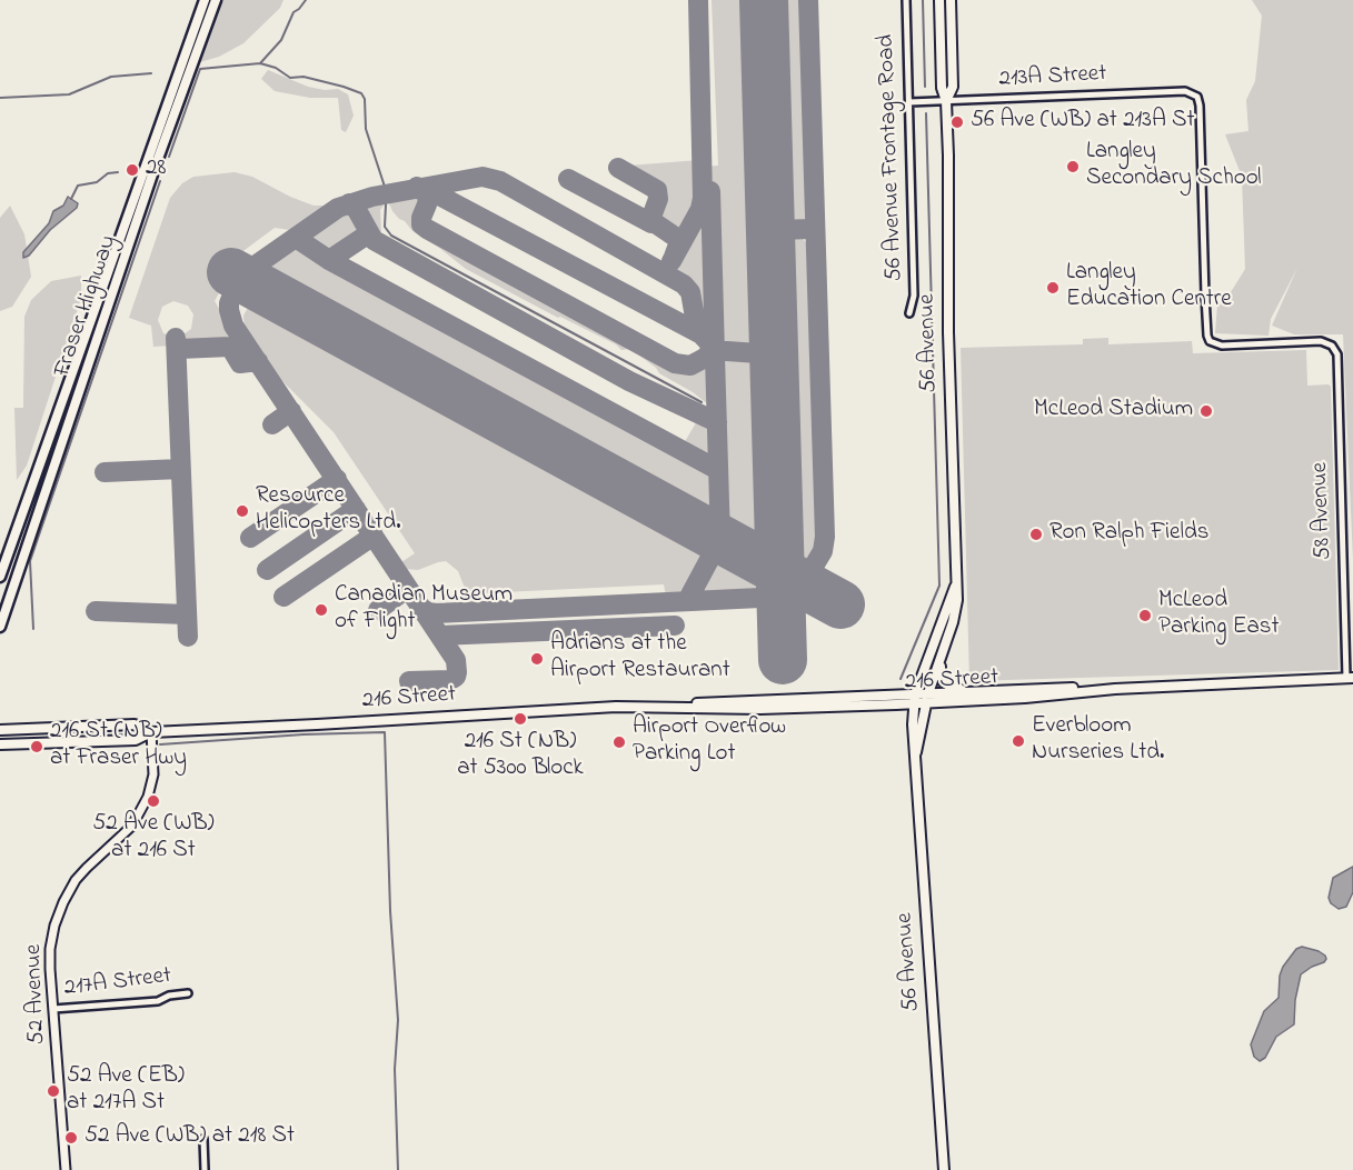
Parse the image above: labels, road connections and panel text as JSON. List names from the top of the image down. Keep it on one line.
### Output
{"streets":{"main road":["Fraser Highway","56 Avenue","216 Street"],"street":["213A Street","56 Avenue Frontage Road","58 Avenue","217A Street","52 Avenue"]},"crossings":[["213A Street","56 Avenue Frontage Road"],["213A Street","56 Avenue"],["213A Street","58 Avenue"],["56 Avenue","216 Street"],["58 Avenue","216 Street"],["216 Street","52 Avenue"],["217A Street","52 Avenue"]],"places":["56 Ave (WB) at 213A St","Langley Secondary School","28","Langley Education Centre","McLeod Stadium","Resource Helicopters Ltd.","Ron Ralph Fields","Canadian Museum of Flight","McLeod Parking East","Adrians at the Airport Restaurant","216 St (NB) at 5300 Block","Everbloom Nurseries Ltd.","Airport Overflow Parking Lot","216 St (NB) at Fraser Hwy","52 Ave (WB) at 216 St","52 Ave (EB) at 217A St","52 Ave (WB) at 218 St"]}
